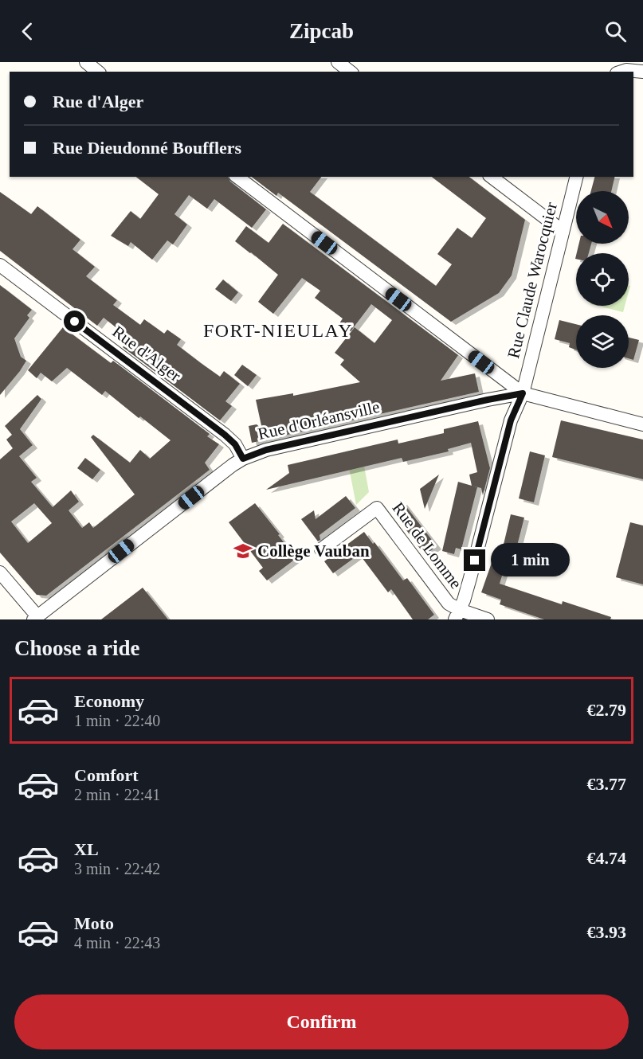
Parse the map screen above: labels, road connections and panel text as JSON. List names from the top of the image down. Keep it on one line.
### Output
{"streets":{"street":["Rue Claude Warocquier","Rue d'Alger","Rue d'Orléansville","Rue de Lomme"]},"crossings":[["Rue Claude Warocquier","Rue d'Orléansville"],["Rue Claude Warocquier","Rue de Lomme"],["Rue d'Alger","Rue d'Orléansville"]],"districts":["FORT-NIEULAY"],"places":{"school or university":["Collège Vauban"]},"north":"bottom right","page":{"header":"Zipcab","banner":["Rue d'Alger","Rue Dieudonné Boufflers"],"bubble":"1 min","heading":"Choose a ride","list":[{"name":"Economy","note":"1 min · 22:40","value":"€2.79"},{"name":"Comfort","note":"2 min · 22:41","value":"€3.77"},{"name":"XL","note":"3 min · 22:42","value":"€4.74"},{"name":"Moto","note":"4 min · 22:43","value":"€3.93"}],"buttons":"Confirm"}}
